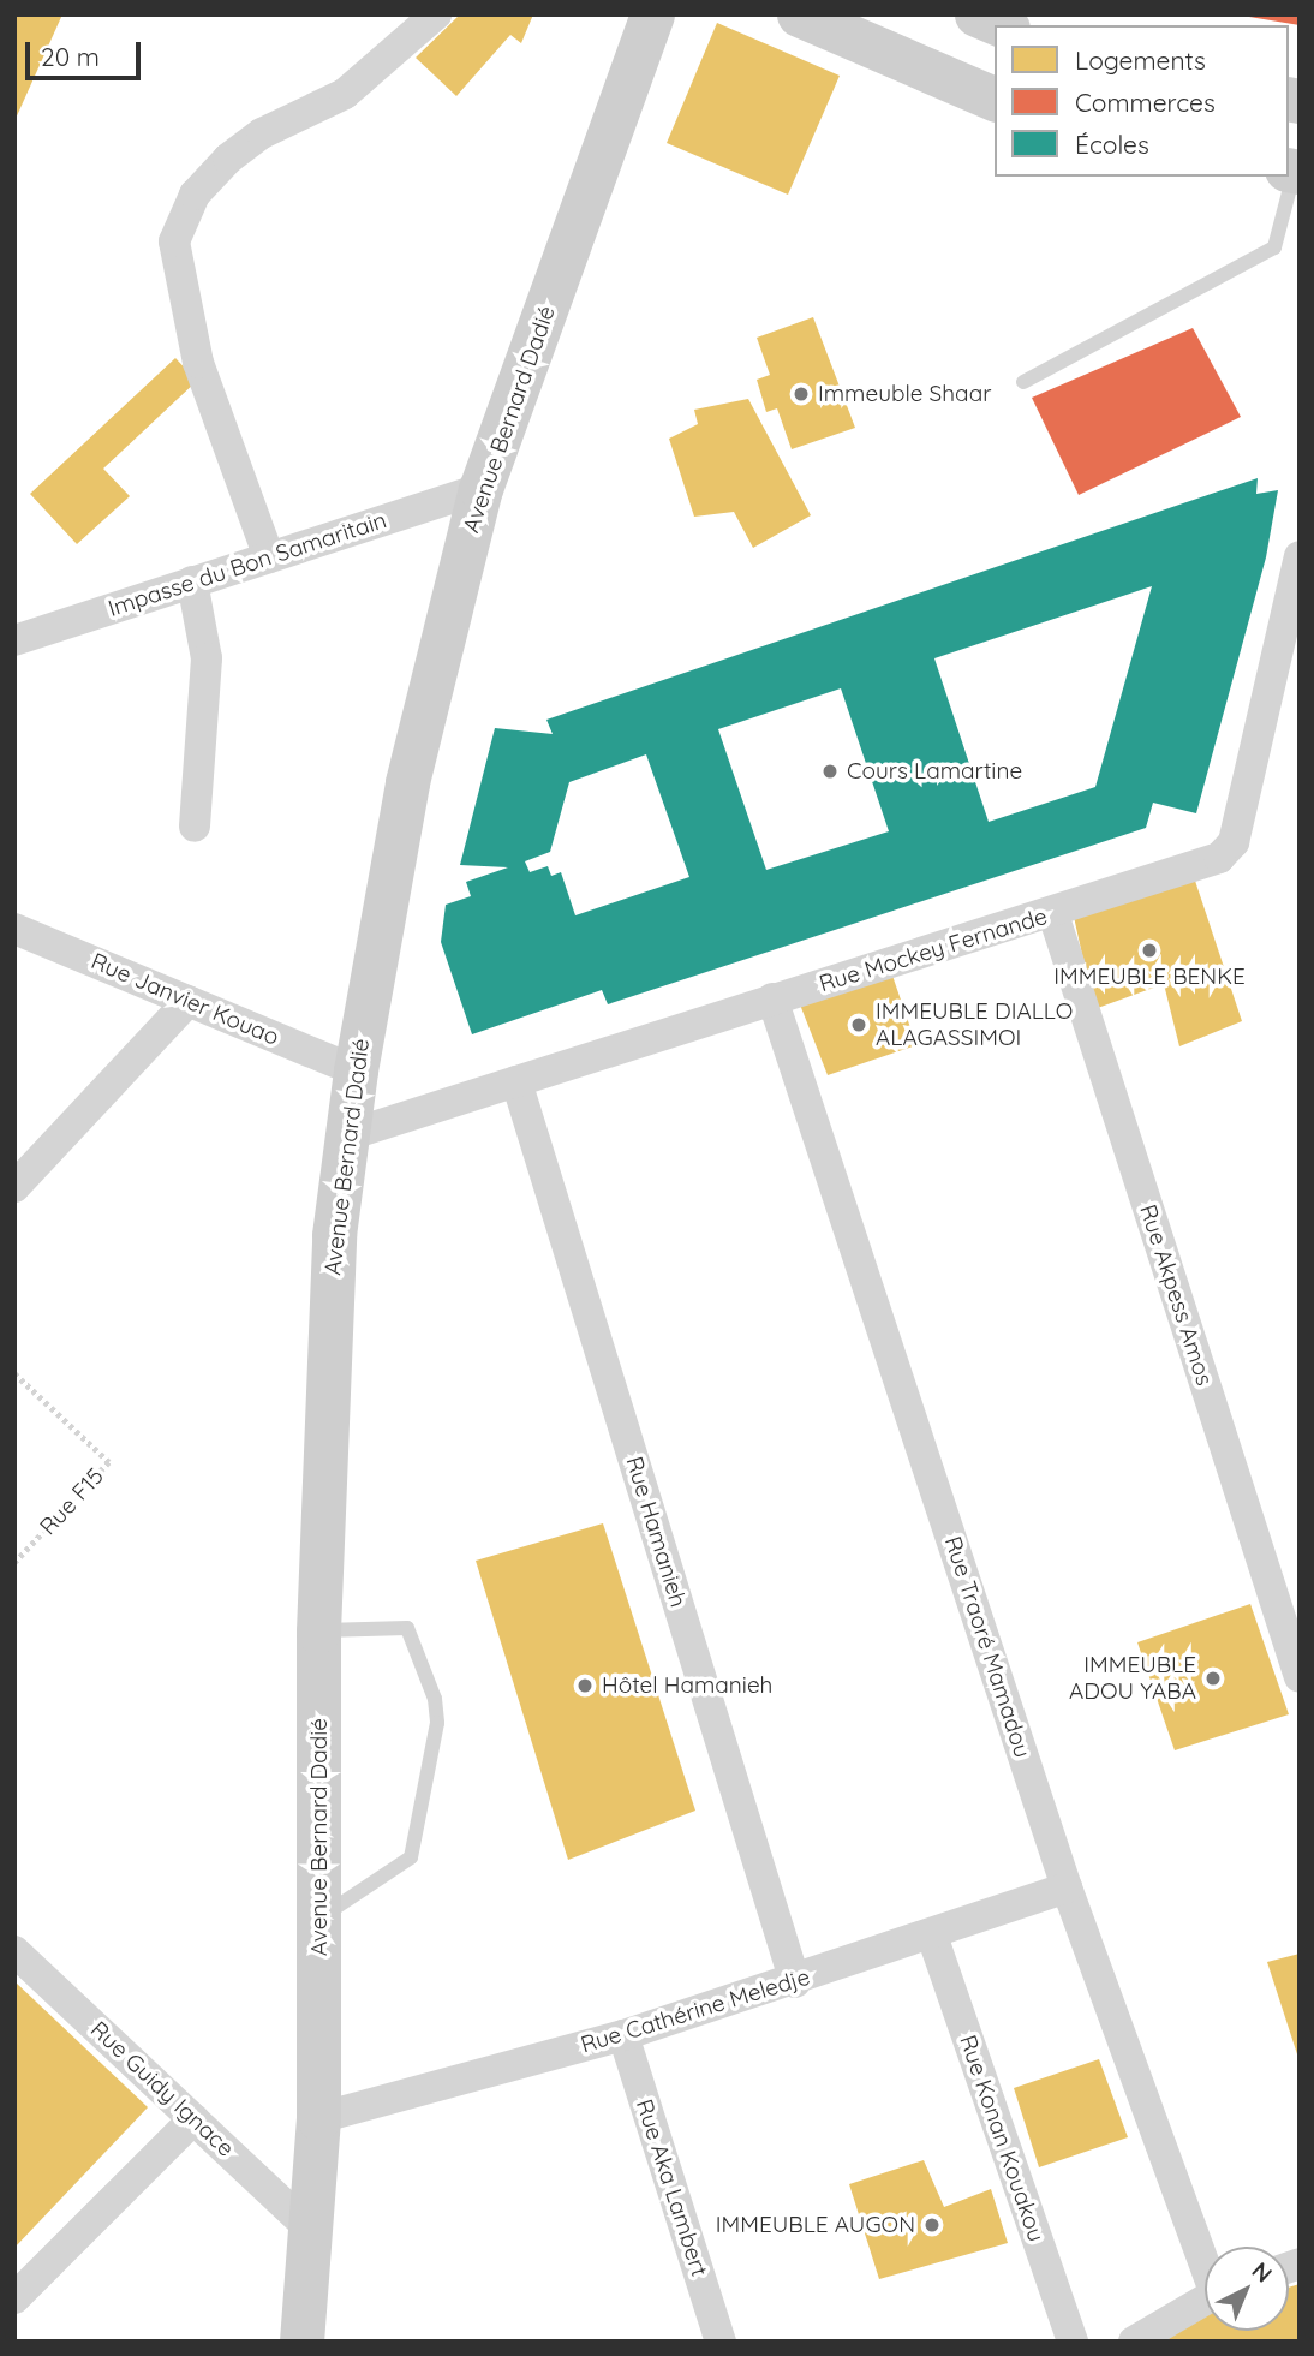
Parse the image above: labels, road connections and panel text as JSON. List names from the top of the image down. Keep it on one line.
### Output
{"streets":{"street":["Avenue Bernard Dadié","Impasse du Bon Samaritain","Rue Mockey Fernande","Rue Janvier Kouao","Rue Akpess Amos","Rue Hamanieh","Rue Traoré Mamadou","Rue Cathérine Meledje","Rue Guidy Ignace","Rue Konan Kouakou","Rue Aka Lambert"],"path":["Rue F15"]},"crossings":[["Avenue Bernard Dadié","Impasse du Bon Samaritain"],["Avenue Bernard Dadié","Rue Mockey Fernande"],["Avenue Bernard Dadié","Rue Janvier Kouao"],["Avenue Bernard Dadié","Rue Cathérine Meledje"],["Avenue Bernard Dadié","Rue Guidy Ignace"],["Rue Mockey Fernande","Rue Akpess Amos"],["Rue Mockey Fernande","Rue Hamanieh"],["Rue Mockey Fernande","Rue Traoré Mamadou"],["Rue Hamanieh","Rue Cathérine Meledje"],["Rue Traoré Mamadou","Rue Cathérine Meledje"],["Rue Cathérine Meledje","Rue Konan Kouakou"],["Rue Cathérine Meledje","Rue Aka Lambert"]],"places":["Immeuble Shaar","Cours Lamartine","IMMEUBLE BENKE","IMMEUBLE DIALLO ALAGASSIMOI","IMMEUBLE ADOU YABA","Hôtel Hamanieh","IMMEUBLE AUGON"],"legend":["Logements","Commerces","Écoles"],"scale_bar":"20 m","north":"top right"}
